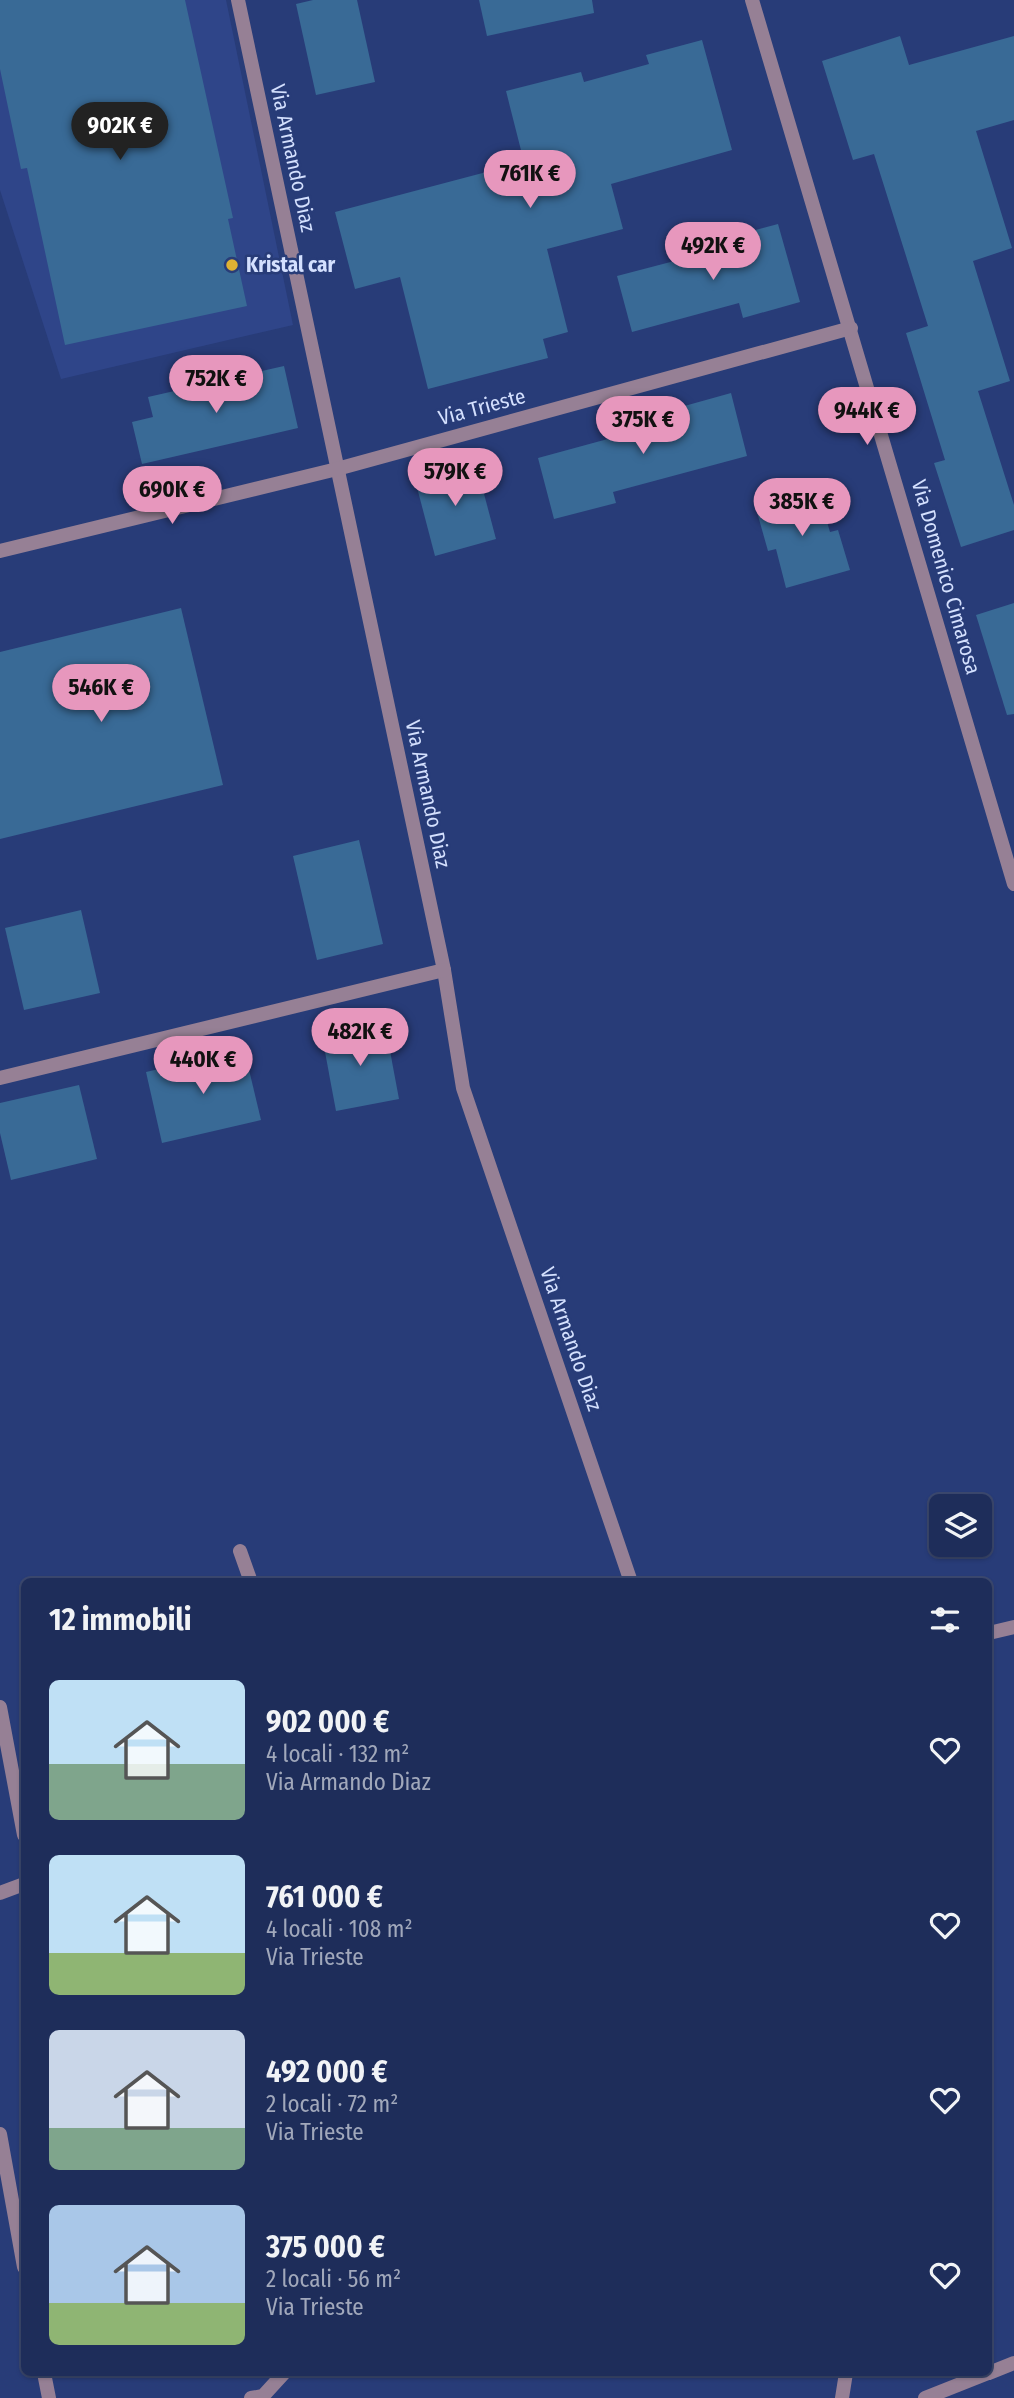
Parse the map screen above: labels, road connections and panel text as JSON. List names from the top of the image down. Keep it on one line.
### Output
{"streets":{"street":["Via Armando Diaz","Via Trieste","Via Domenico Cimarosa"]},"crossings":[["Via Armando Diaz","Via Trieste"],["Via Trieste","Via Domenico Cimarosa"]],"places":["Kristal car"],"page":{"price":["902K €","761K €","492K €","752K €","944K €","375K €","579K €","690K €","385K €","546K €","482K €","440K €"],"heading":"12 immobili","list":[{"name":"902 000 €","note":"4 locali · 132 m² · Via Armando Diaz"},{"name":"761 000 €","note":"4 locali · 108 m² · Via Trieste"},{"name":"492 000 €","note":"2 locali · 72 m² · Via Trieste"},{"name":"375 000 €","note":"2 locali · 56 m² · Via Trieste"}]}}
